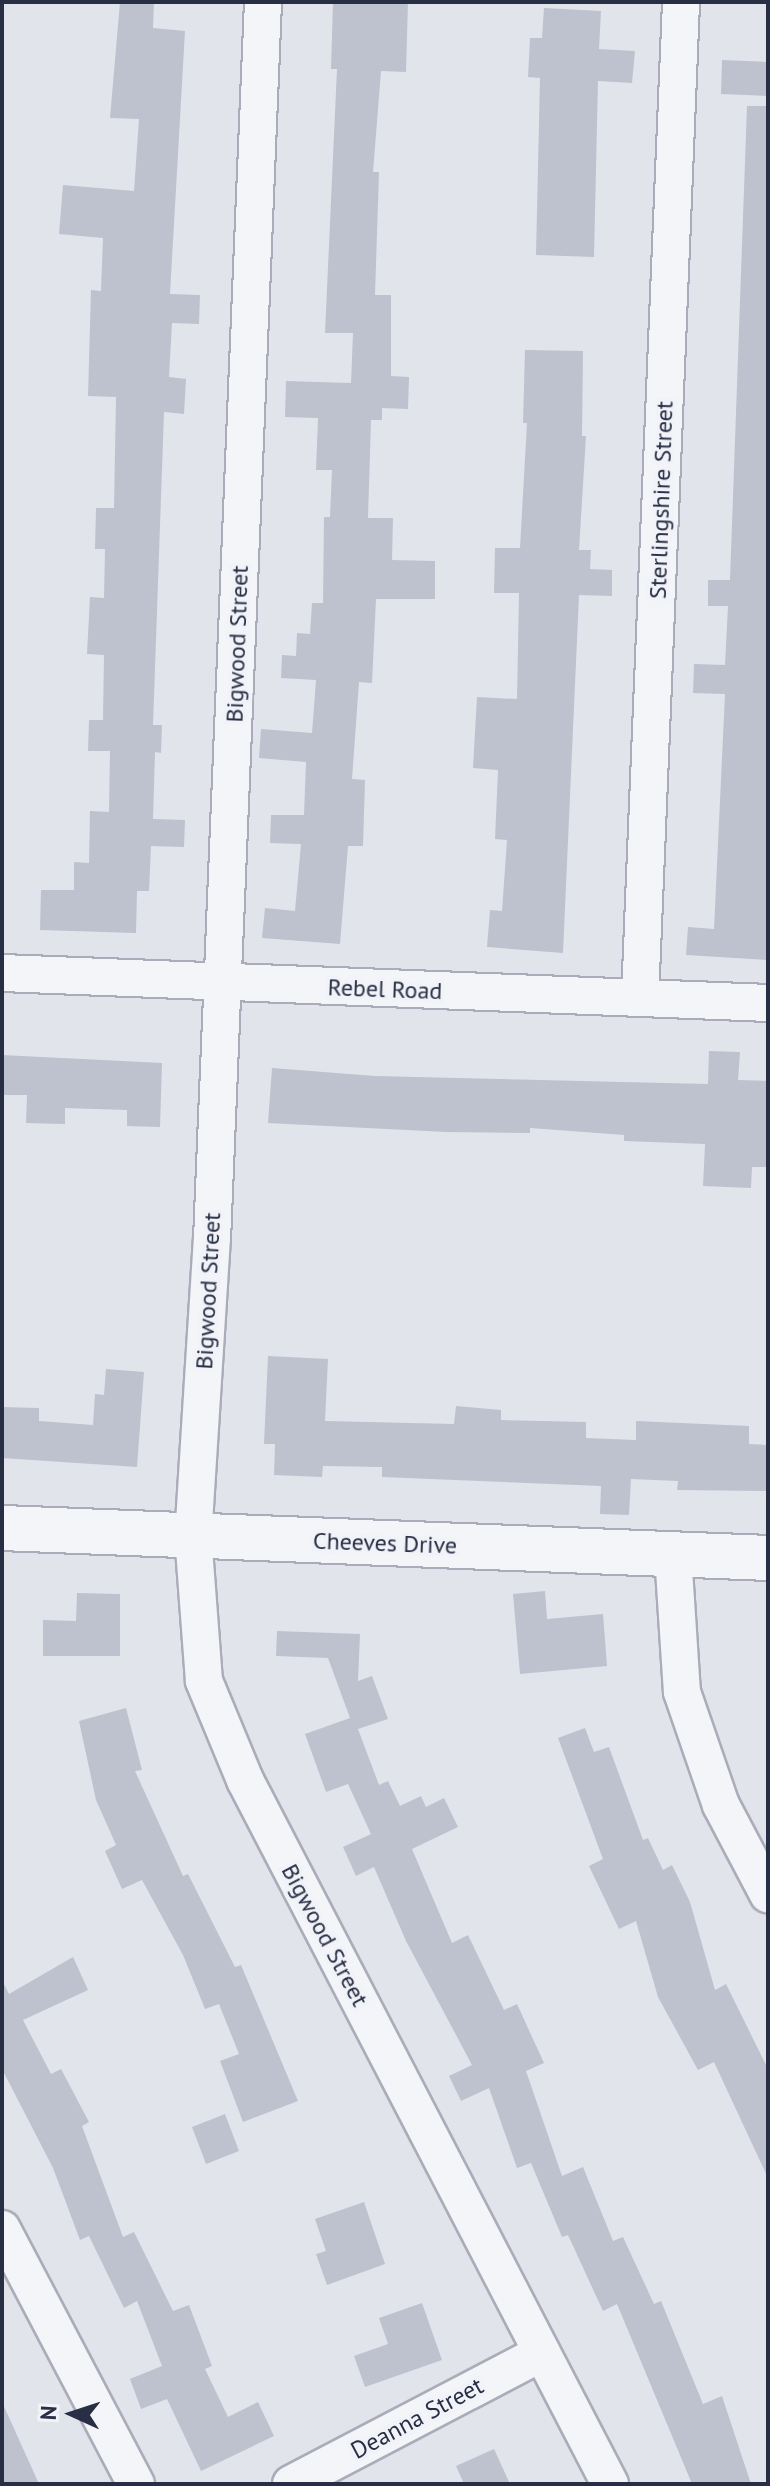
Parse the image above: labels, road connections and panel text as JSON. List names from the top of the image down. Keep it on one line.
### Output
{"streets":{"street":["Sterlingshire Street","Bigwood Street","Rebel Road","Cheeves Drive","Deanna Street"]},"crossings":[["Sterlingshire Street","Rebel Road"],["Bigwood Street","Rebel Road"],["Bigwood Street","Cheeves Drive"],["Bigwood Street","Deanna Street"]],"north":"left"}
